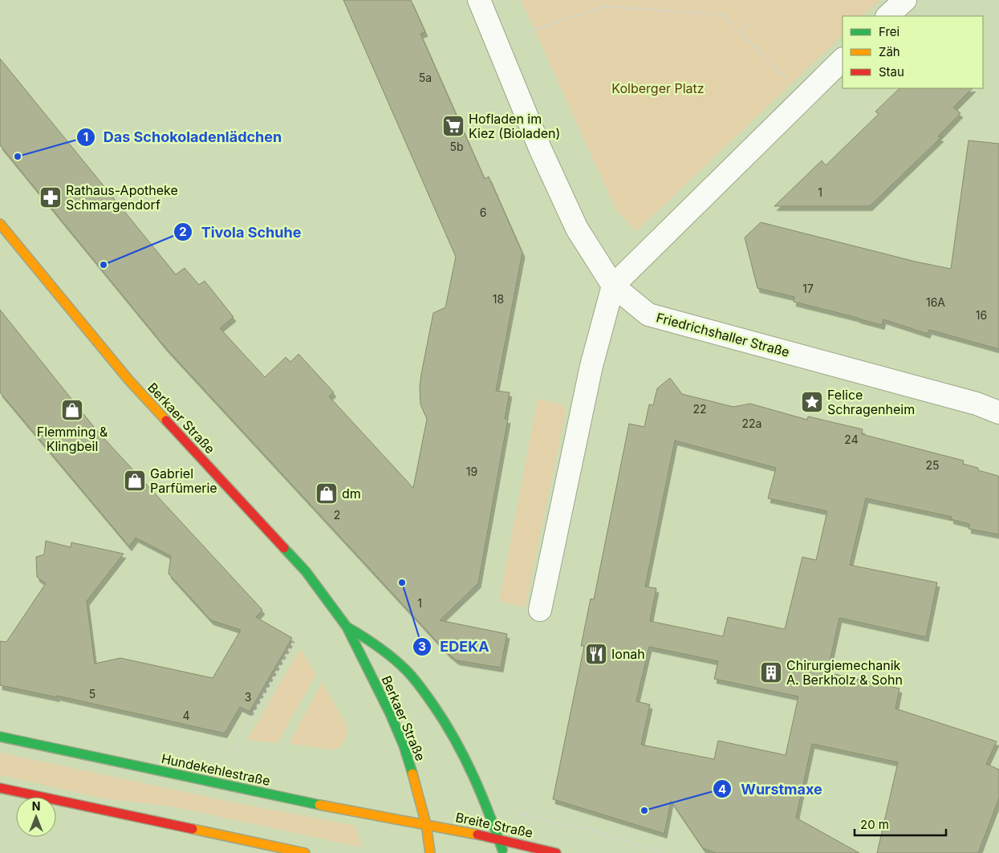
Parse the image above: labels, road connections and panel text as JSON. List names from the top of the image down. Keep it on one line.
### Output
{"streets":{"street":["Friedrichshaller Straße","Berkaer Straße","Hundekehlestraße","Breite Straße"]},"crossings":[["Berkaer Straße","Hundekehlestraße"],["Berkaer Straße","Breite Straße"],["Hundekehlestraße","Breite Straße"]],"parks":["Kolberger Platz"],"places":{"supermarket":["Hofladen im Kiez (Bioladen)"],"other":["Das Schokoladenlädchen","Tivola Schuhe","EDEKA","Wurstmaxe"],"pharmacy":["Rathaus-Apotheke Schmargendorf"],"place":["Felice Schragenheim"],"shop":["Flemming & Klingbeil","Gabriel Parfümerie","dm"],"restaurant":["Ionah"],"building":["Chirurgiemechanik A. Berkholz & Sohn"]},"house_numbers":["5a","5b","1","6","17","18","16A","16","22","22a","24","25","19","2","1","5","3","4"],"legend":["Frei","Zäh","Stau"],"scale_bar":"20 m","north":"top"}
